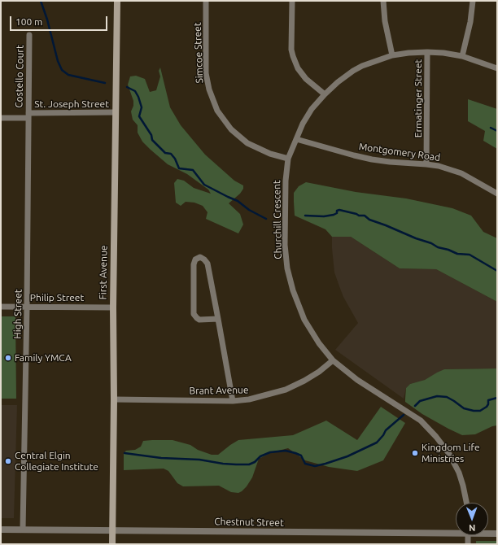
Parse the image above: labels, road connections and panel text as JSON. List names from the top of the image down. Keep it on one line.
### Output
{"streets":{"main road":["First Avenue"],"street":["Simcoe Street","Costello Court","Ermatinger Street","St. Joseph Street","Montgomery Road","Churchill Crescent","Philip Street","High Street","Brant Avenue","Chestnut Street"]},"crossings":[["Simcoe Street","Churchill Crescent"],["Costello Court","St. Joseph Street"],["Costello Court","High Street"],["Ermatinger Street","Montgomery Road"],["Ermatinger Street","Churchill Crescent"],["St. Joseph Street","First Avenue"],["St. Joseph Street","High Street"],["Montgomery Road","Churchill Crescent"],["Churchill Crescent","Brant Avenue"],["First Avenue","Philip Street"],["First Avenue","Brant Avenue"],["First Avenue","Chestnut Street"],["Philip Street","High Street"],["High Street","Chestnut Street"]],"places":["Family YMCA","Kingdom Life Ministries","Central Elgin Collegiate Institute"],"scale_bar":"100 m","north":"bottom"}
